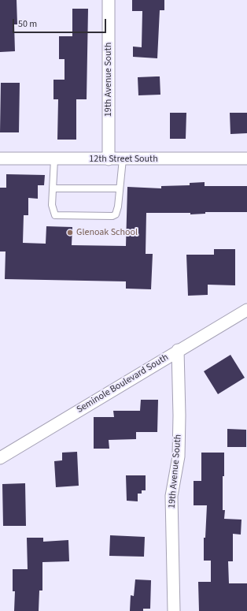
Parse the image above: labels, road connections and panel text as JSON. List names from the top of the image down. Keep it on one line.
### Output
{"streets":{"street":["19th Avenue South","12th Street South","Seminole Boulevard South"]},"crossings":[["19th Avenue South","12th Street South"],["19th Avenue South","Seminole Boulevard South"]],"places":["Glenoak School"],"scale_bar":"50 m"}
